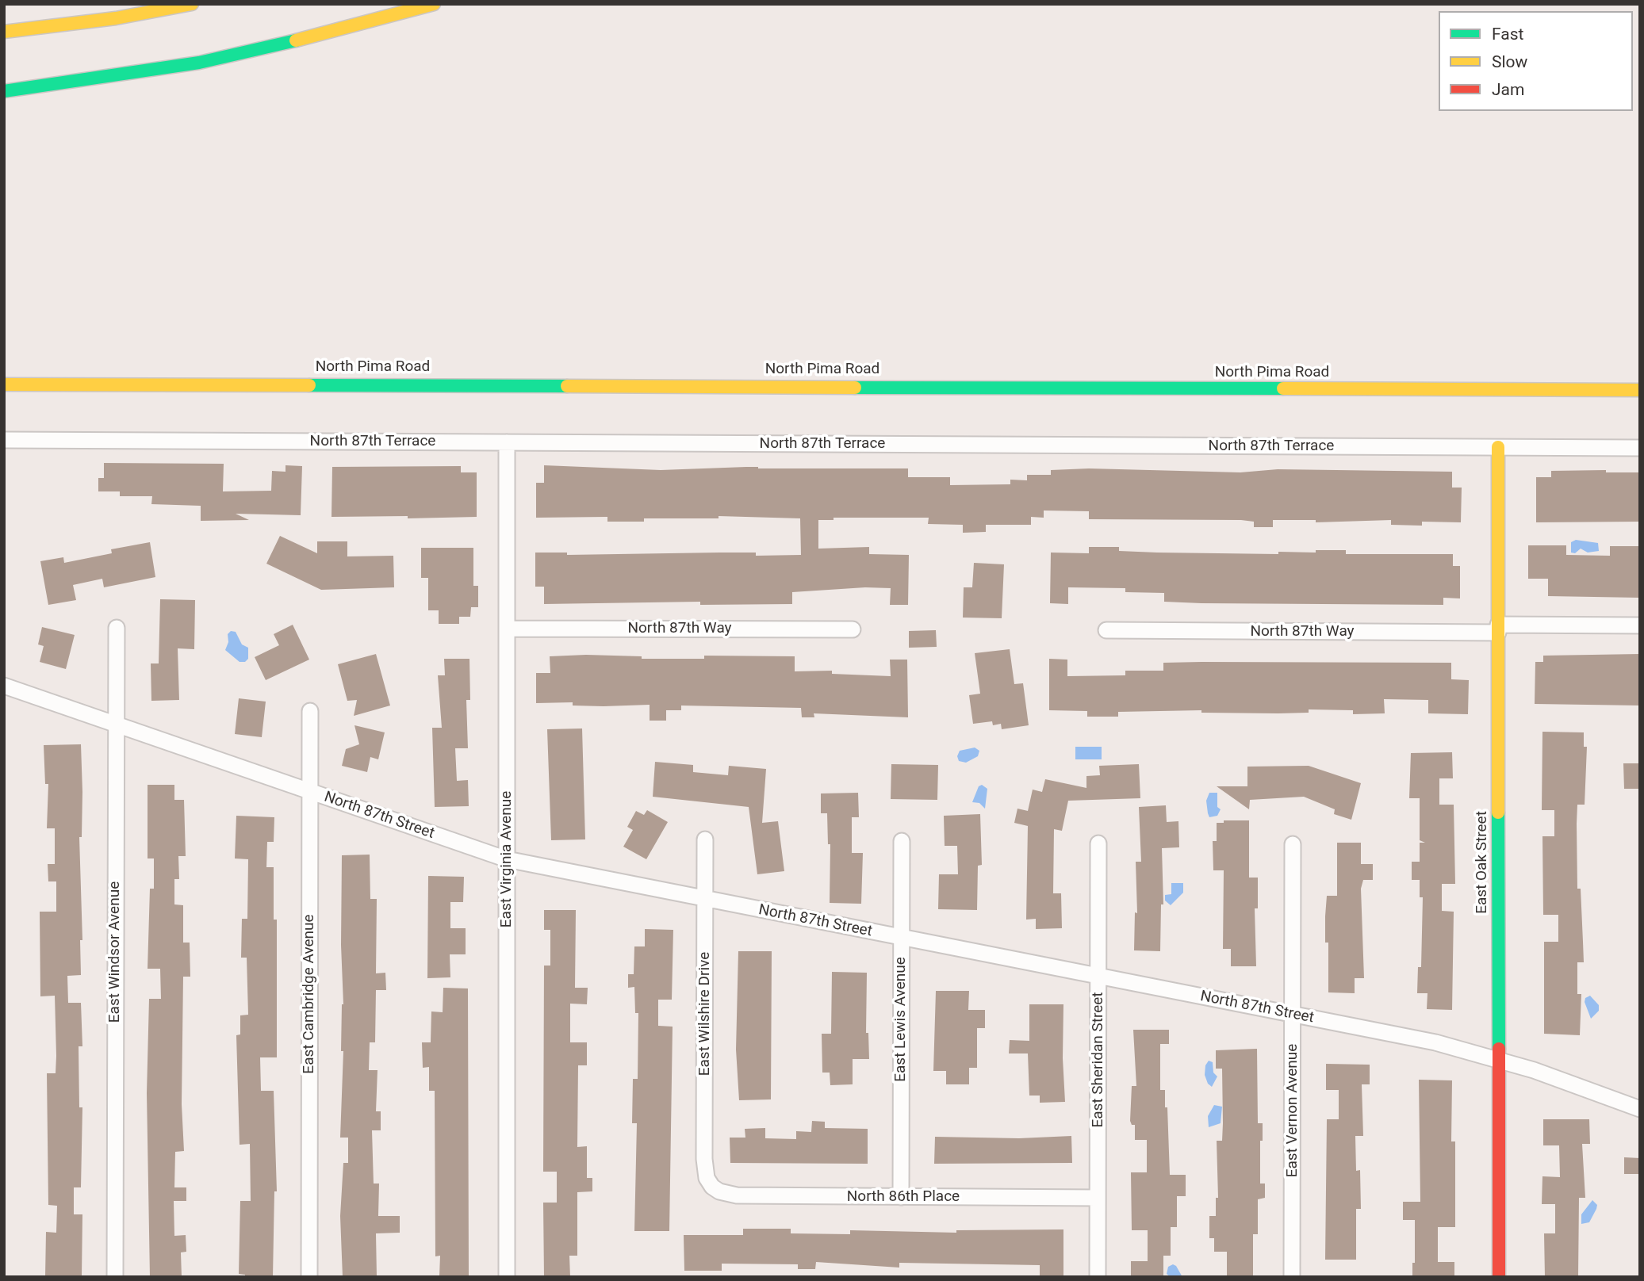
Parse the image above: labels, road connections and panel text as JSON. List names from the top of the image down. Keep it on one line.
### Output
{"streets":{"main road":["North Pima Road","East Oak Street"],"street":["North 87th Terrace","North 87th Way","North 87th Street","East Virginia Avenue","East Windsor Avenue","East Cambridge Avenue","East Wilshire Drive","East Lewis Avenue","East Sheridan Street","East Vernon Avenue","North 86th Place"]},"crossings":[["North 87th Terrace","East Virginia Avenue"],["North 87th Terrace","East Oak Street"],["North 87th Way","East Virginia Avenue"],["North 87th Way","East Oak Street"],["North 87th Street","East Virginia Avenue"],["North 87th Street","East Oak Street"],["North 87th Street","East Windsor Avenue"],["North 87th Street","East Cambridge Avenue"],["North 87th Street","East Wilshire Drive"],["North 87th Street","East Lewis Avenue"],["North 87th Street","East Sheridan Street"],["North 87th Street","East Vernon Avenue"],["East Wilshire Drive","North 86th Place"],["East Lewis Avenue","North 86th Place"],["East Sheridan Street","North 86th Place"]],"legend":["Fast","Slow","Jam"]}
